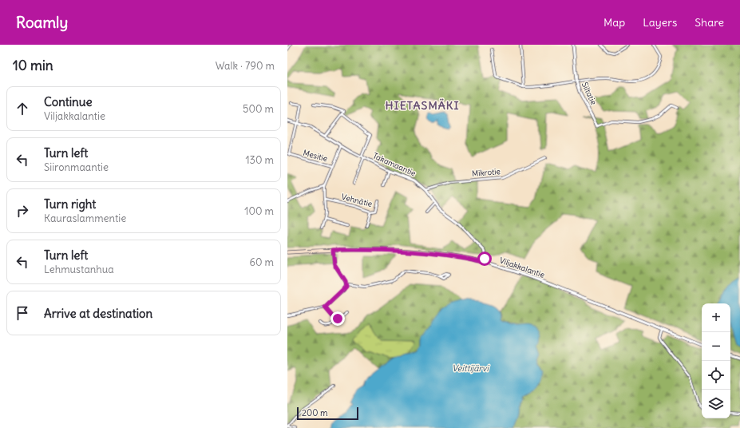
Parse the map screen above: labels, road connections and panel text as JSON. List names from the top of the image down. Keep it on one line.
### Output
{"streets":{"main road":["Viljakkalantie"],"street":["Siltatie","Mesitie","Takamaantie","Mikrotie","Vehnätie"]},"crossings":[["Mesitie","Takamaantie"],["Takamaantie","Mikrotie"],["Takamaantie","Viljakkalantie"]],"districts":["HIETASMÄKI"],"water":["Veittijärvi"],"scale_bar":"200 m","page":{"header":"Roamly","nav":["Map","Layers","Share"],"heading":["10 min","Walk · 790 m"],"list":[["Continue","Viljakkalantie","500 m"],["Turn left","Siironmaantie","130 m"],["Turn right","Kauraslammentie","100 m"],["Turn left","Lehmustanhua","60 m"],"Arrive at destination"],"map_buttons":["+","−"],"scale":"200 m"}}
